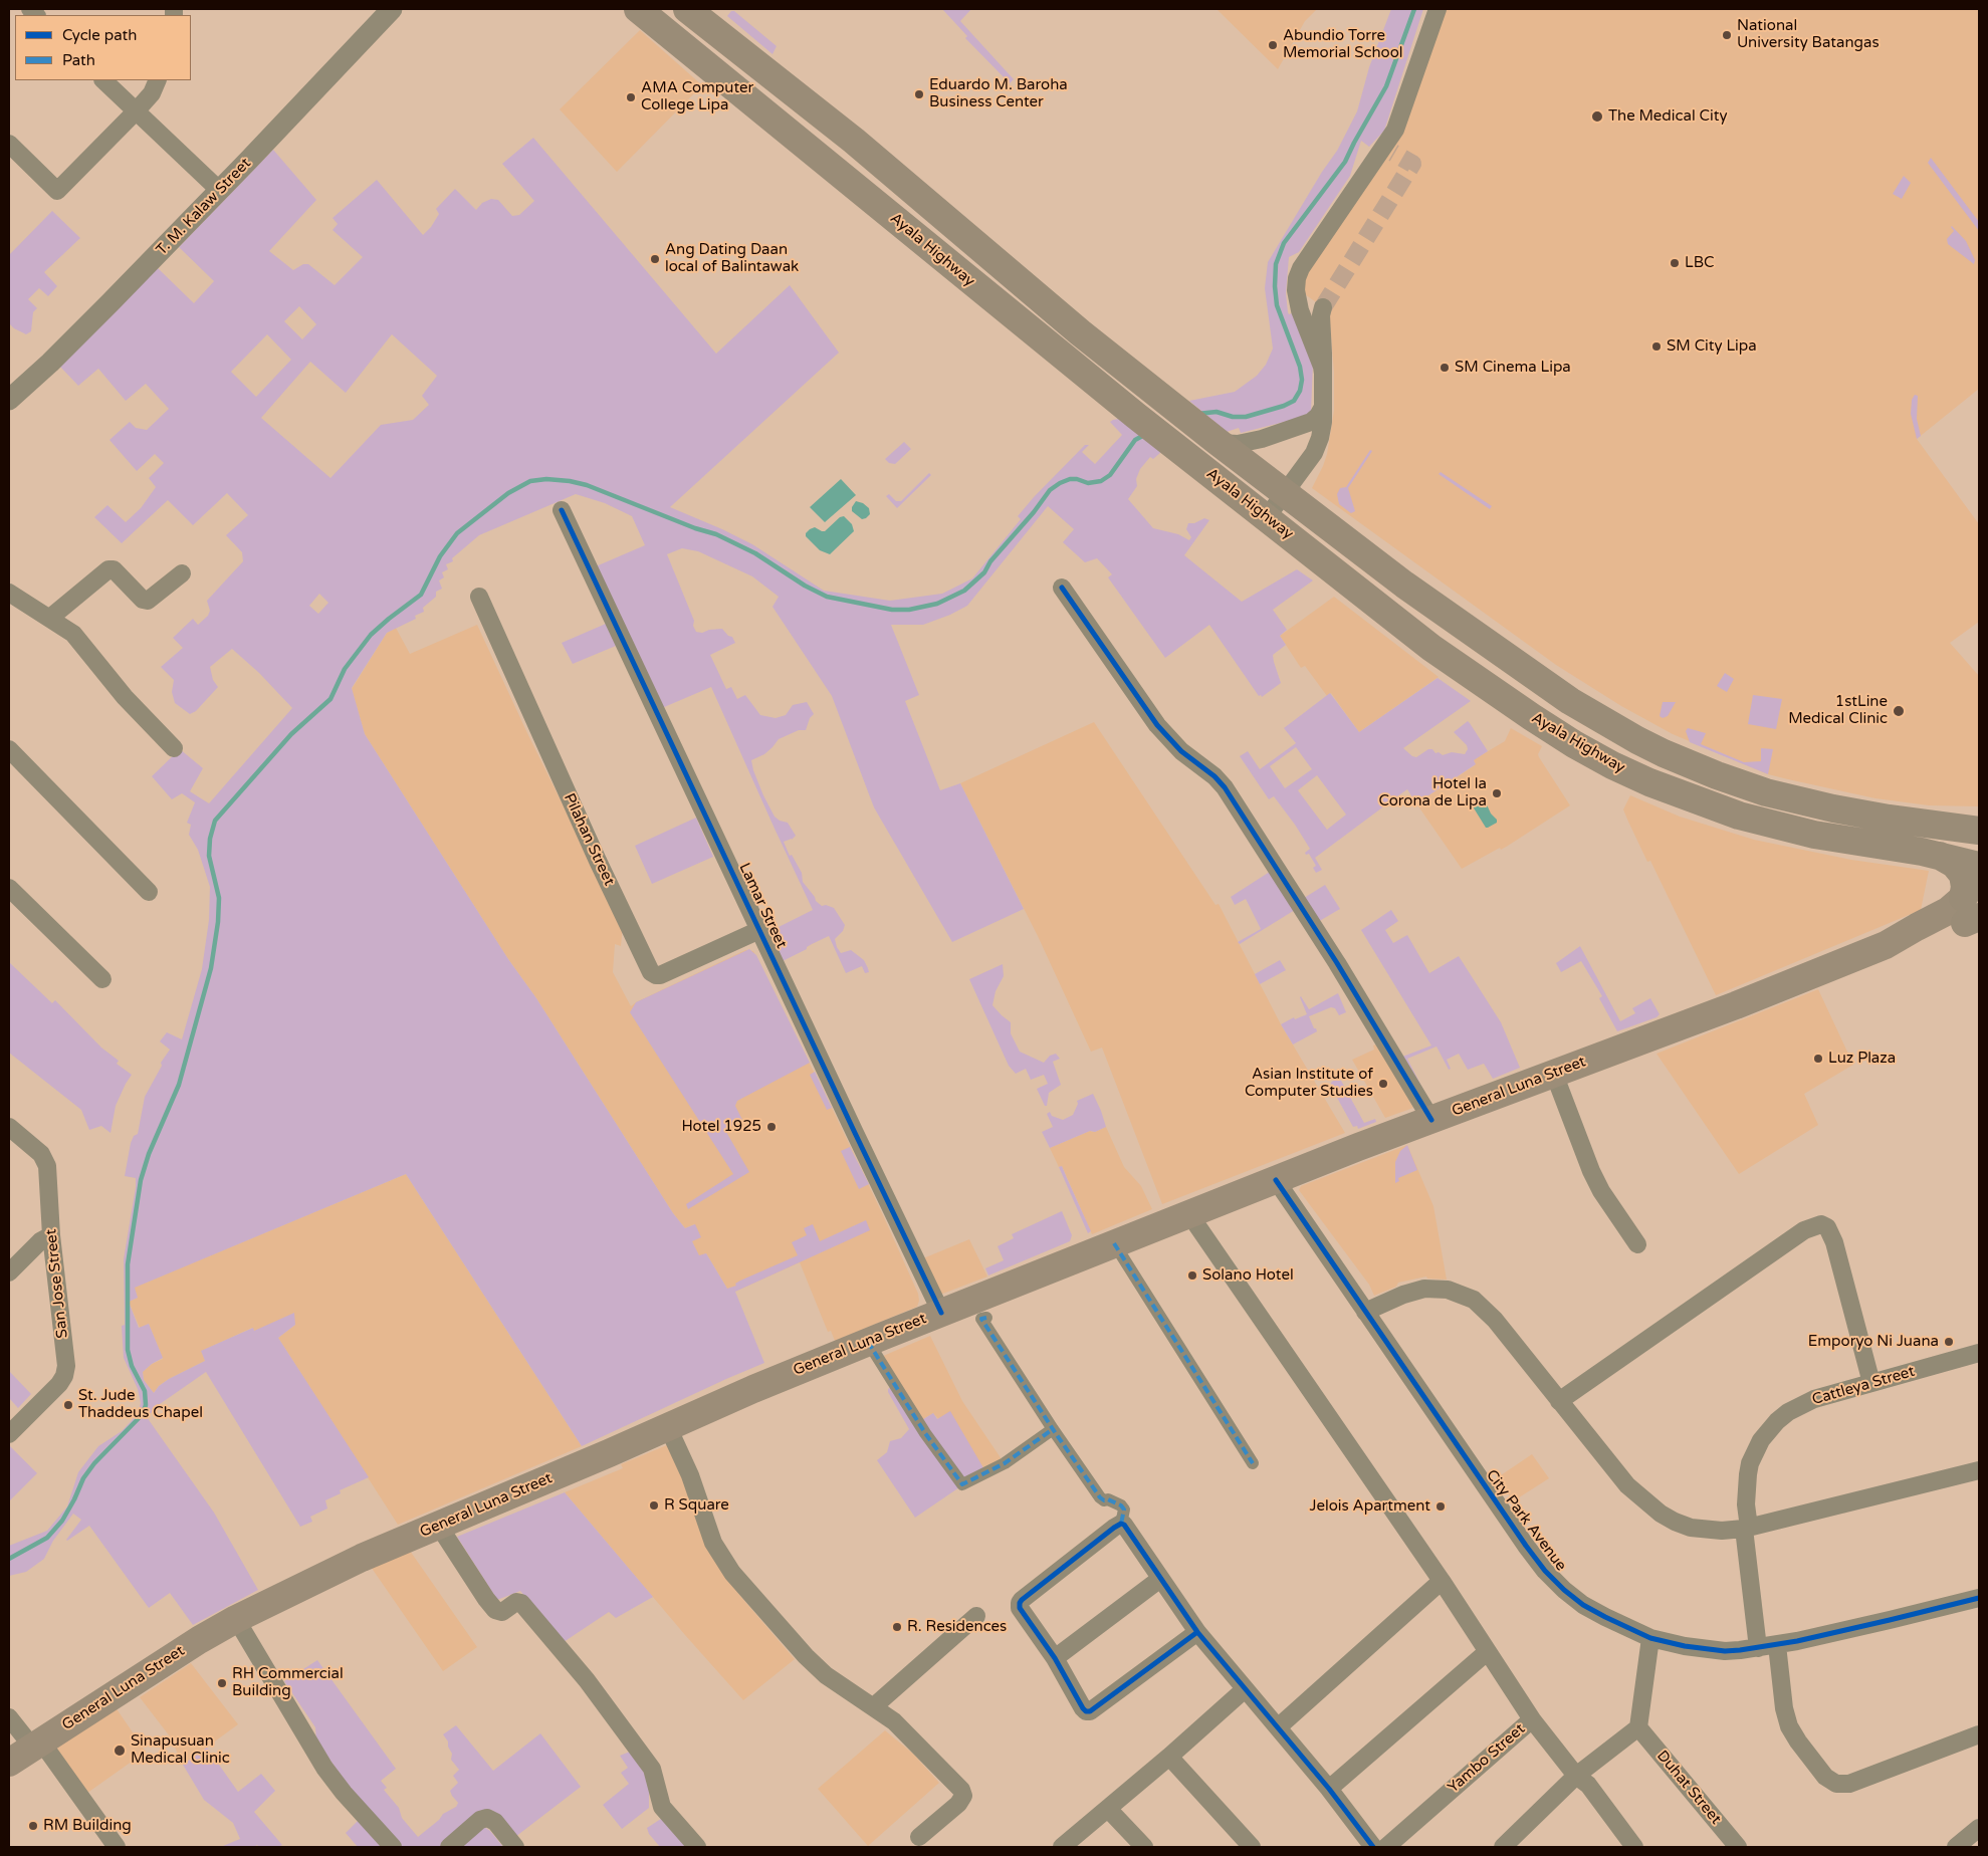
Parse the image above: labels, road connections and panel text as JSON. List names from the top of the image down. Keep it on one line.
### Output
{"streets":{"highway":["Ayala Highway"],"main road":["General Luna Street"],"street":["T. M. Kalaw Street","Pilahan Street","Lamar Street","San Jose Street","Cattleya Street","City Park Avenue","Yambo Street","Duhat Street"]},"crossings":[["Pilahan Street","Lamar Street"],["Lamar Street","General Luna Street"],["General Luna Street","City Park Avenue"],["Cattleya Street","City Park Avenue"]],"places":["National University Batangas","Abundio Torre Memorial School","Eduardo M. Baroha Business Center","AMA Computer College Lipa","The Medical City","Ang Dating Daan local of Balintawak","LBC","SM City Lipa","SM Cinema Lipa","1stLine Medical Clinic","Hotel la Corona de Lipa","Luz Plaza","Asian Institute of Computer Studies","Hotel 1925","Solano Hotel","Emporyo Ni Juana","St. Jude Thaddeus Chapel","R Square","Jelois Apartment","R. Residences","RH Commercial Building","Sinapusuan Medical Clinic","RM Building"],"legend":["Cycle path","Path"]}
